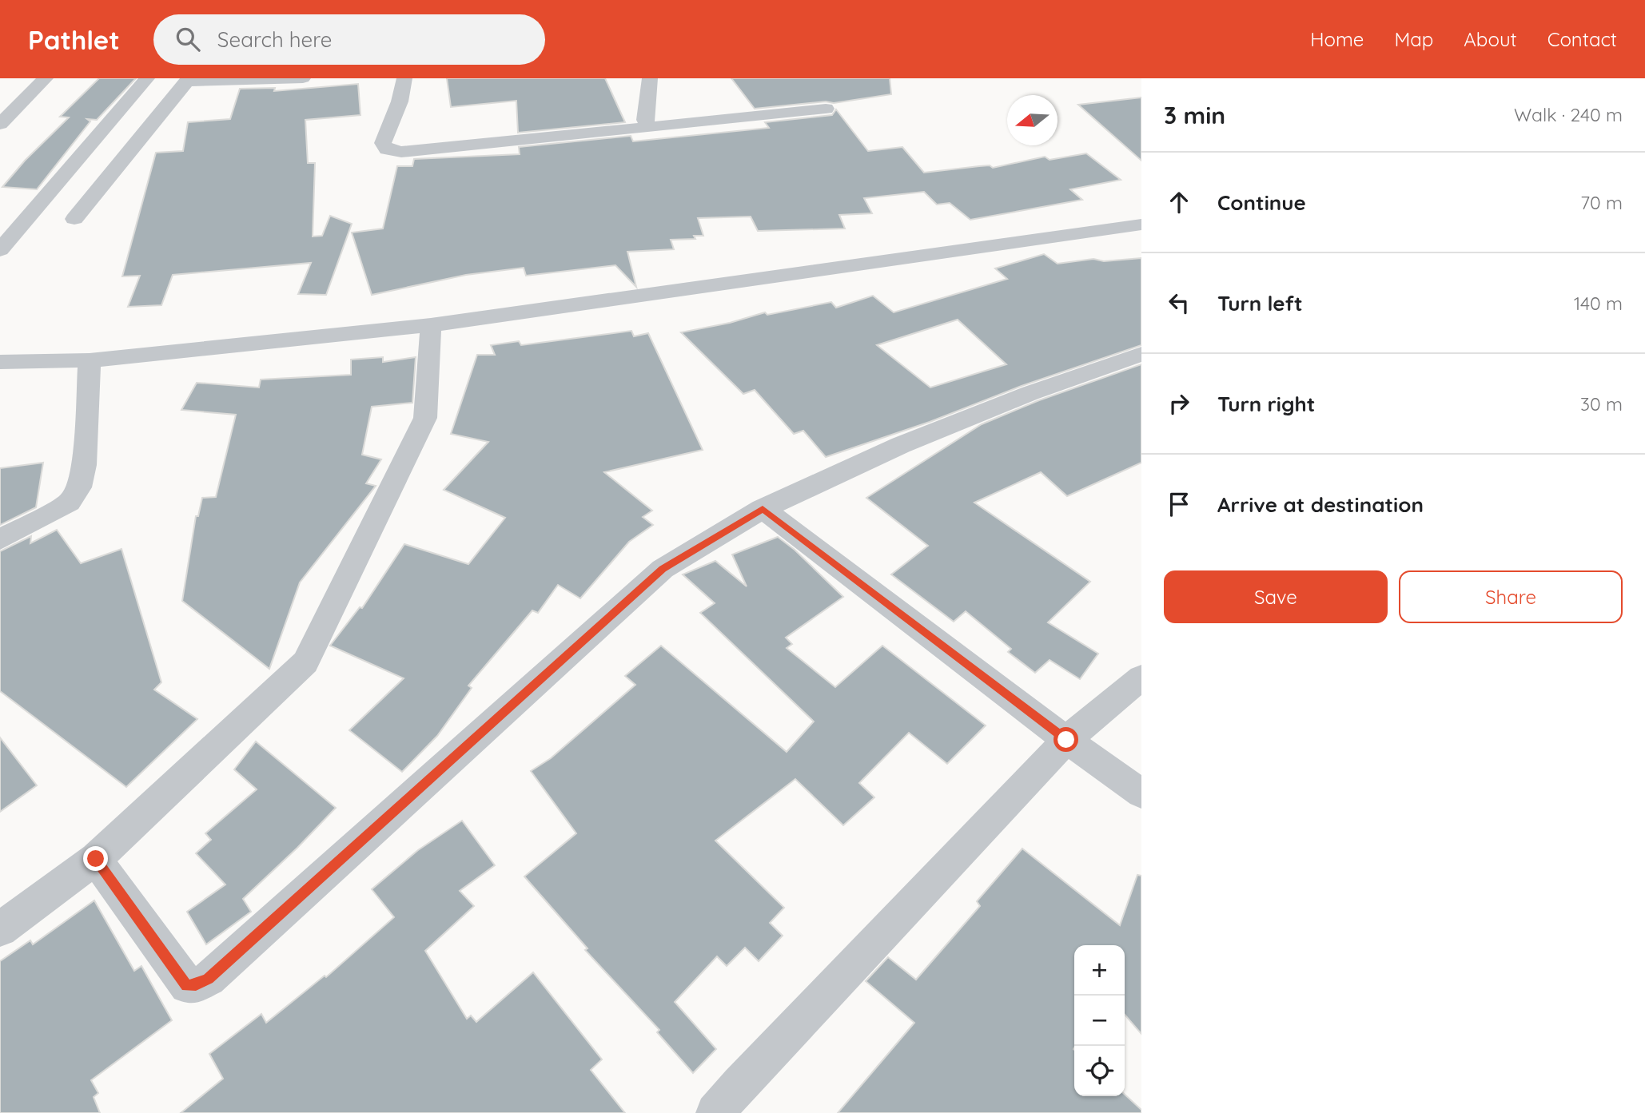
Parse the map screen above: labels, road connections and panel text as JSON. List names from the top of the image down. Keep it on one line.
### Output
{"north":"left","page":{"header":"Pathlet","search":"Search here","nav":["Home","Map","About","Contact"],"heading":["3 min","Walk · 240 m"],"list":[["Continue","70 m"],["Turn left","140 m"],["Turn right","30 m"],"Arrive at destination"],"buttons":["Save","Share"],"map_buttons":["+","−"]}}
